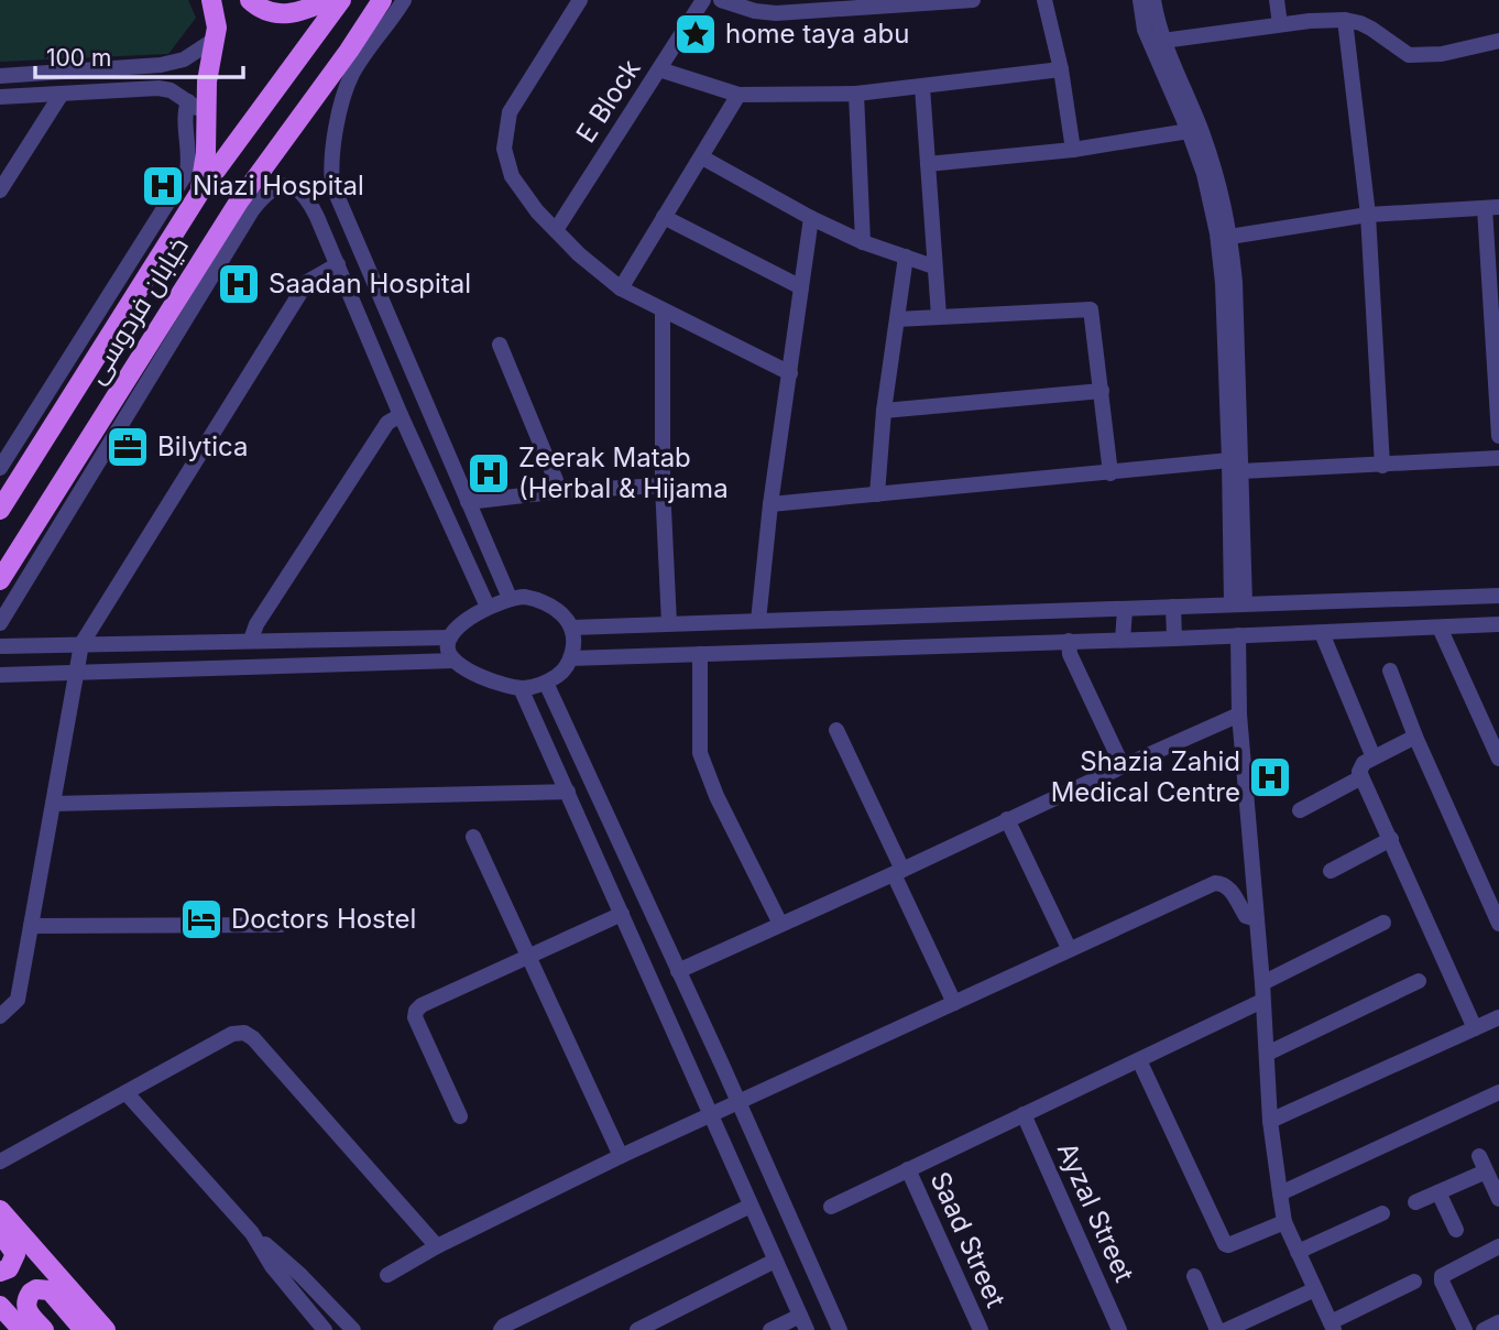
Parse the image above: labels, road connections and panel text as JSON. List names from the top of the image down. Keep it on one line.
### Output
{"streets":{"main road":["خیابان فردوسی"],"street":["E Block","Ayzal Street","Saad Street"]},"places":{"place":["home taya abu"],"hospital":["Niazi Hospital","Saadan Hospital","Zeerak Matab (Herbal & Hijama","Shazia Zahid Medical Centre"],"office":["Bilytica"],"hotel":["Doctors Hostel"]},"scale_bar":"100 m"}
